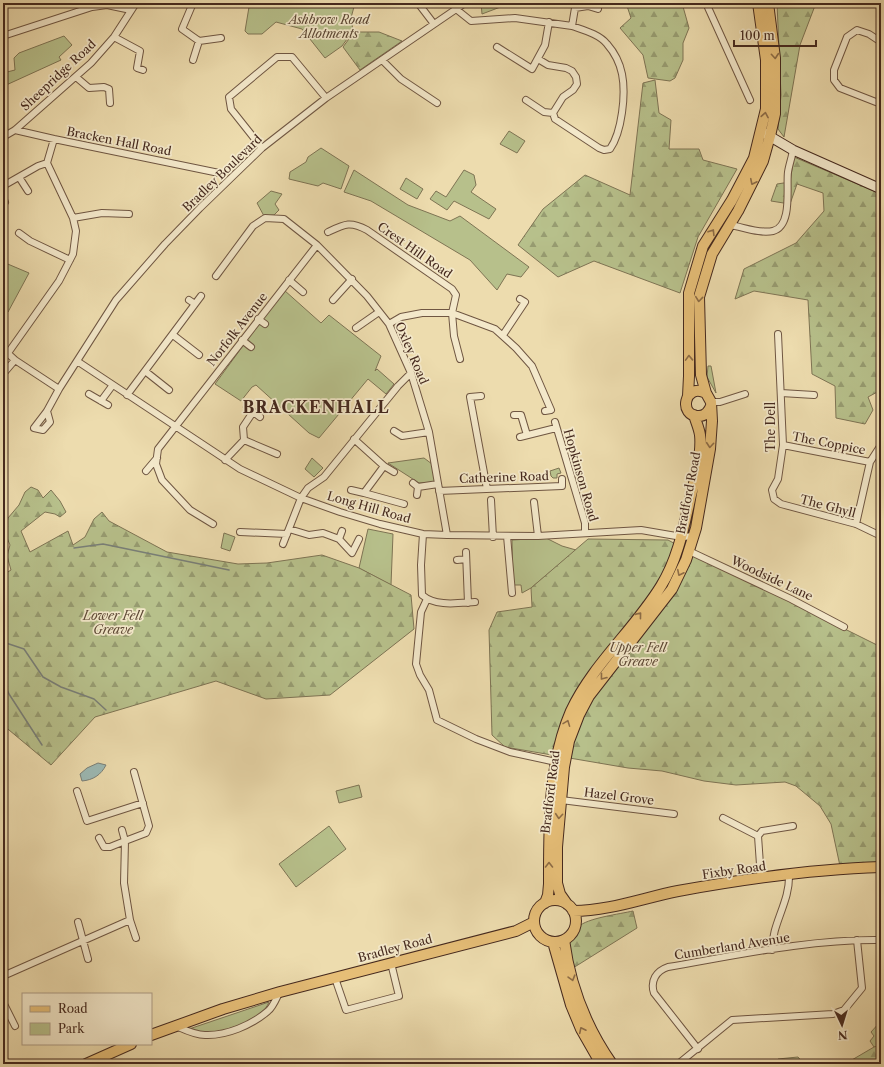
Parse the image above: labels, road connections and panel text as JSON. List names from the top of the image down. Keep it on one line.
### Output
{"streets":{"main road":["Bradford Road","Fixby Road","Bradley Road"],"street":["Sheepridge Road","Bracken Hall Road","Bradley Boulevard","Crest Hill Road","Norfolk Avenue","Oxley Road","The Dell","The Coppice","Hopkinson Road","Catherine Road","The Ghyll","Long Hill Road","Woodside Lane","Hazel Grove","Cumberland Avenue"]},"crossings":[["Sheepridge Road","Bracken Hall Road"],["Bradley Boulevard","Long Hill Road"],["Norfolk Avenue","Oxley Road"],["Norfolk Avenue","Long Hill Road"],["Oxley Road","Catherine Road"],["Oxley Road","Long Hill Road"],["The Dell","The Coppice"],["The Dell","The Ghyll"],["Hopkinson Road","Long Hill Road"],["Bradford Road","Long Hill Road"],["Bradford Road","Woodside Lane"],["Bradford Road","Hazel Grove"],["Bradford Road","Fixby Road"],["Bradford Road","Bradley Road"],["Fixby Road","Bradley Road"]],"districts":["BRACKENHALL"],"parks":["Ashbrow Road Allotments","Lower Fell Greave","Upper Fell Greave"],"legend":["Road","Park"],"scale_bar":"100 m","north":"bottom"}
